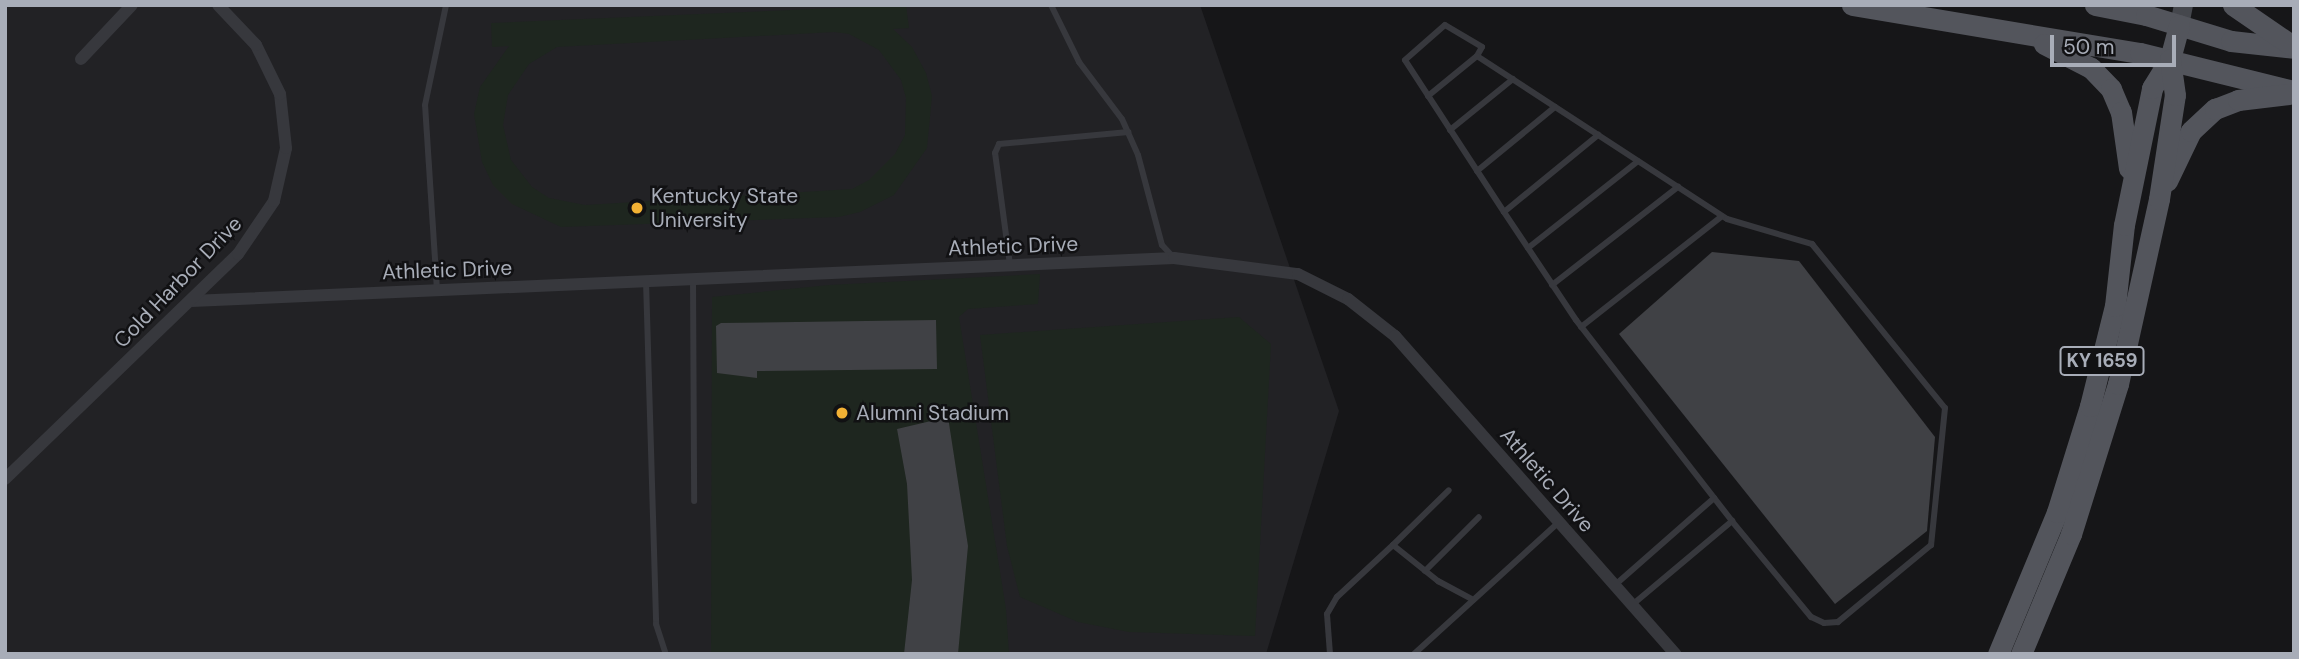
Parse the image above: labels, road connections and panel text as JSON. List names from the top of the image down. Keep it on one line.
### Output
{"streets":{"main road":["KY 1659"],"street":["Athletic Drive","Cold Harbor Drive"]},"crossings":[["Athletic Drive","Cold Harbor Drive"]],"places":["Kentucky State University","Alumni Stadium"],"scale_bar":"50 m"}
